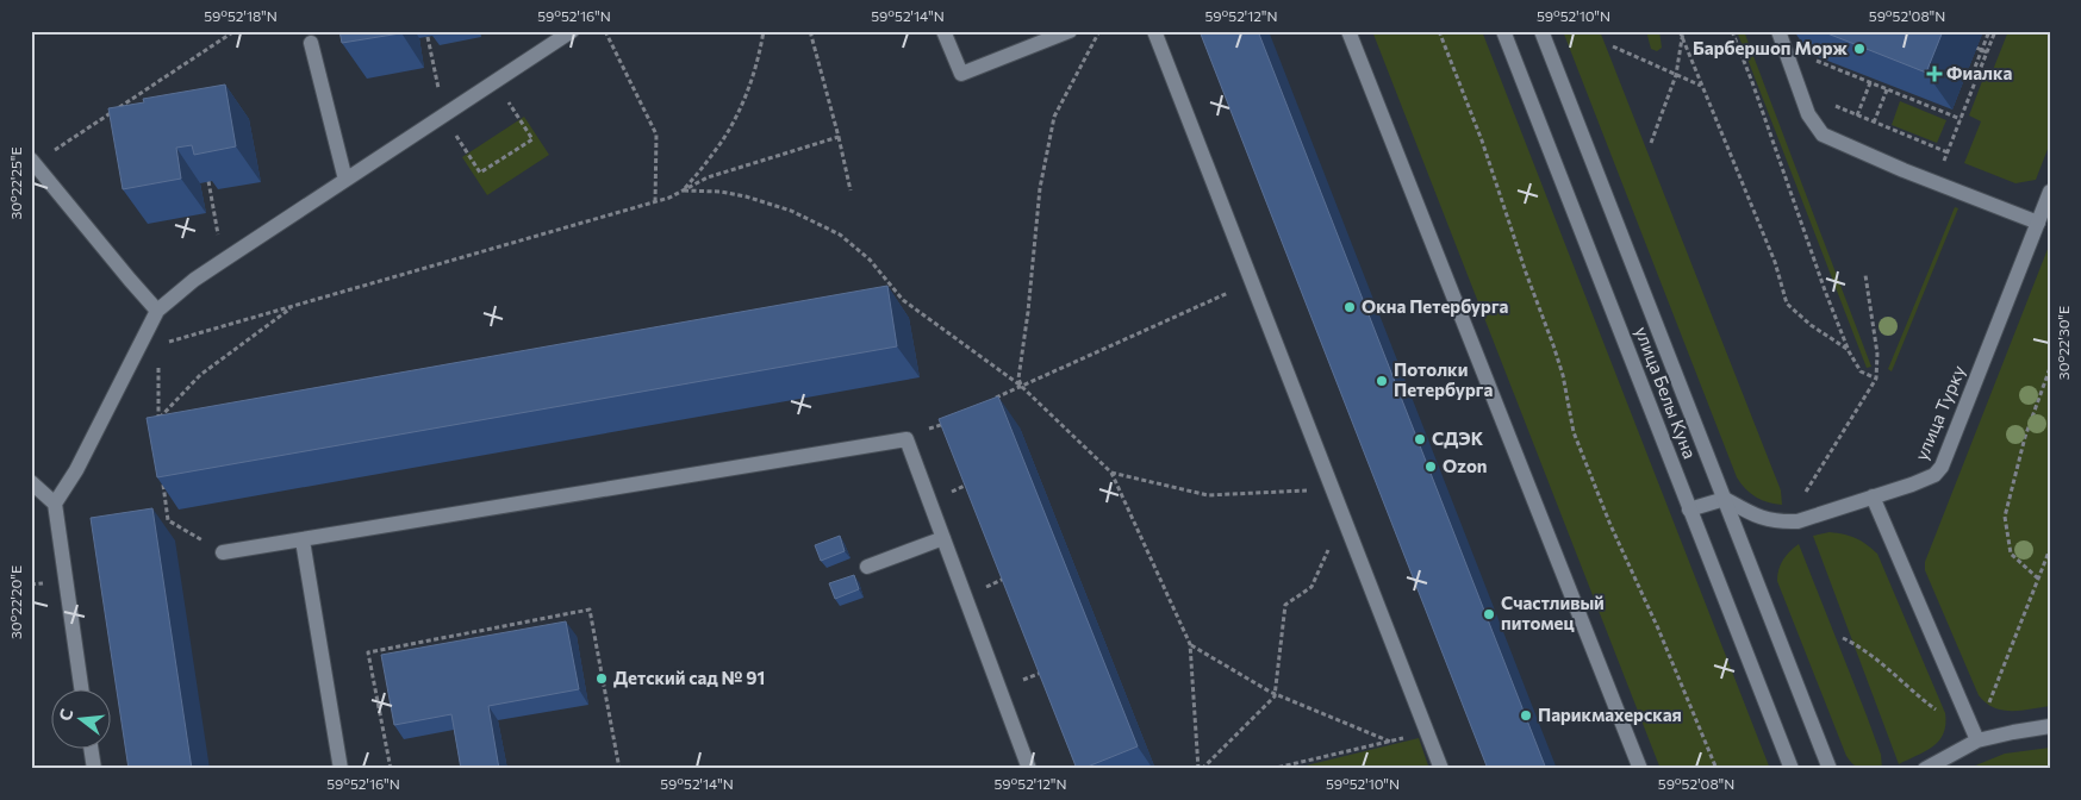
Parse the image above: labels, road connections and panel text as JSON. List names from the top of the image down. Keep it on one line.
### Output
{"streets":{"street":["улица Белы Куна","улица Турку"]},"crossings":[["улица Белы Куна","улица Турку"]],"places":{"other":["Барбершоп Морж","Окна Петербурга","Потолки Петербурга","СДЭК","Ozon","Счастливый питомец","Детский сад № 91","Парикмахерская"],"health":["Фиалка"]},"north":"left","coordinates":["59°52'18\"N","59°52'16\"N","59°52'14\"N","59°52'12\"N","59°52'10\"N","59°52'08\"N","30°22'25\"E","30°22'30\"E","30°22'20\"E"]}
